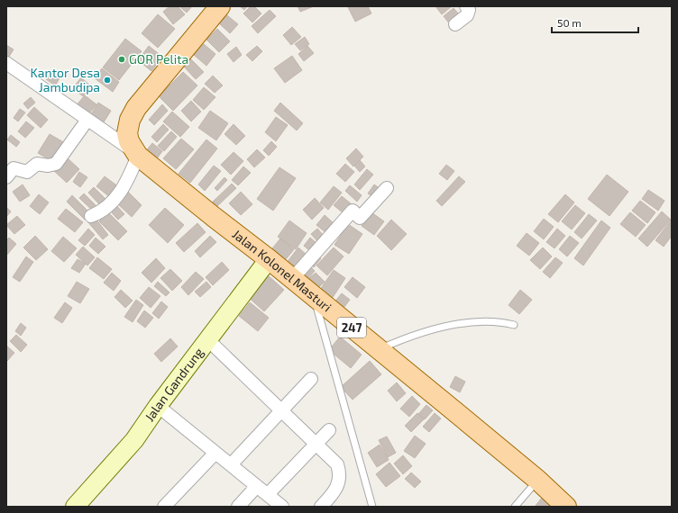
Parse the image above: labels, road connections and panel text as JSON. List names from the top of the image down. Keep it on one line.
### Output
{"streets":{"main road":["Jalan Kolonel Masturi","247"],"street":["Jalan Gandrung"]},"crossings":[["Jalan Kolonel Masturi","Jalan Gandrung"]],"places":["GOR Pelita","Kantor Desa Jambudipa"],"scale_bar":"50 m"}
